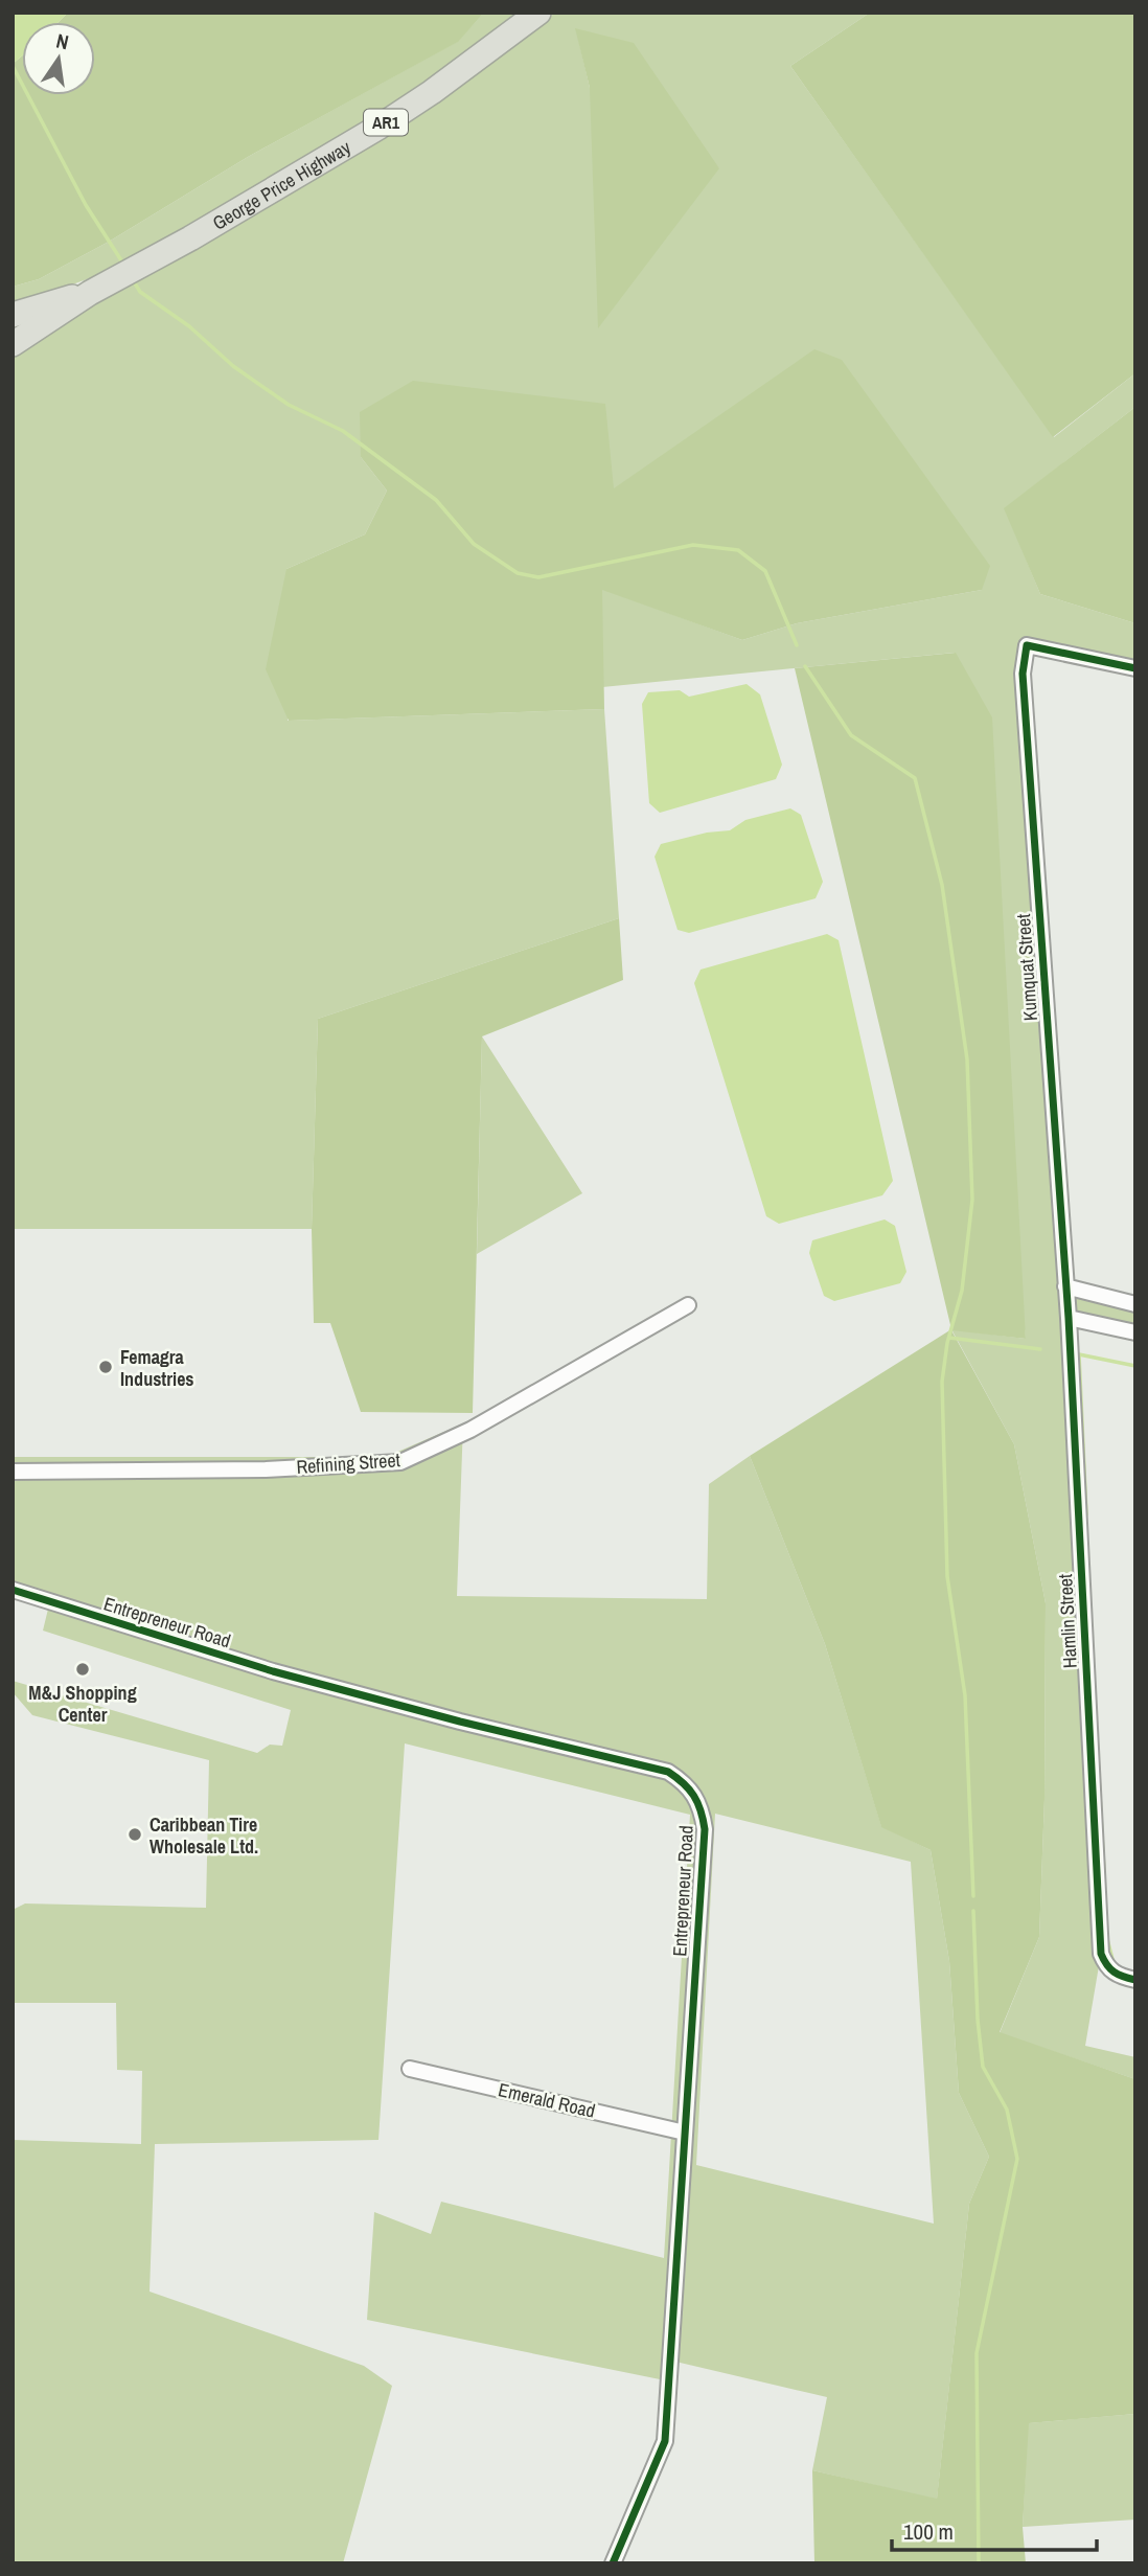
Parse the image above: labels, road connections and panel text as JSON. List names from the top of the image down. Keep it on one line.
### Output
{"streets":{"highway":["AR1","George Price Highway"],"street":["Kumquat Street","Refining Street","Hamlin Street","Entrepreneur Road","Emerald Road"]},"crossings":[["Kumquat Street","Hamlin Street"],["Entrepreneur Road","Emerald Road"]],"places":["Femagra Industries","M&J Shopping Center","Caribbean Tire Wholesale Ltd."],"scale_bar":"100 m","north":"top"}
